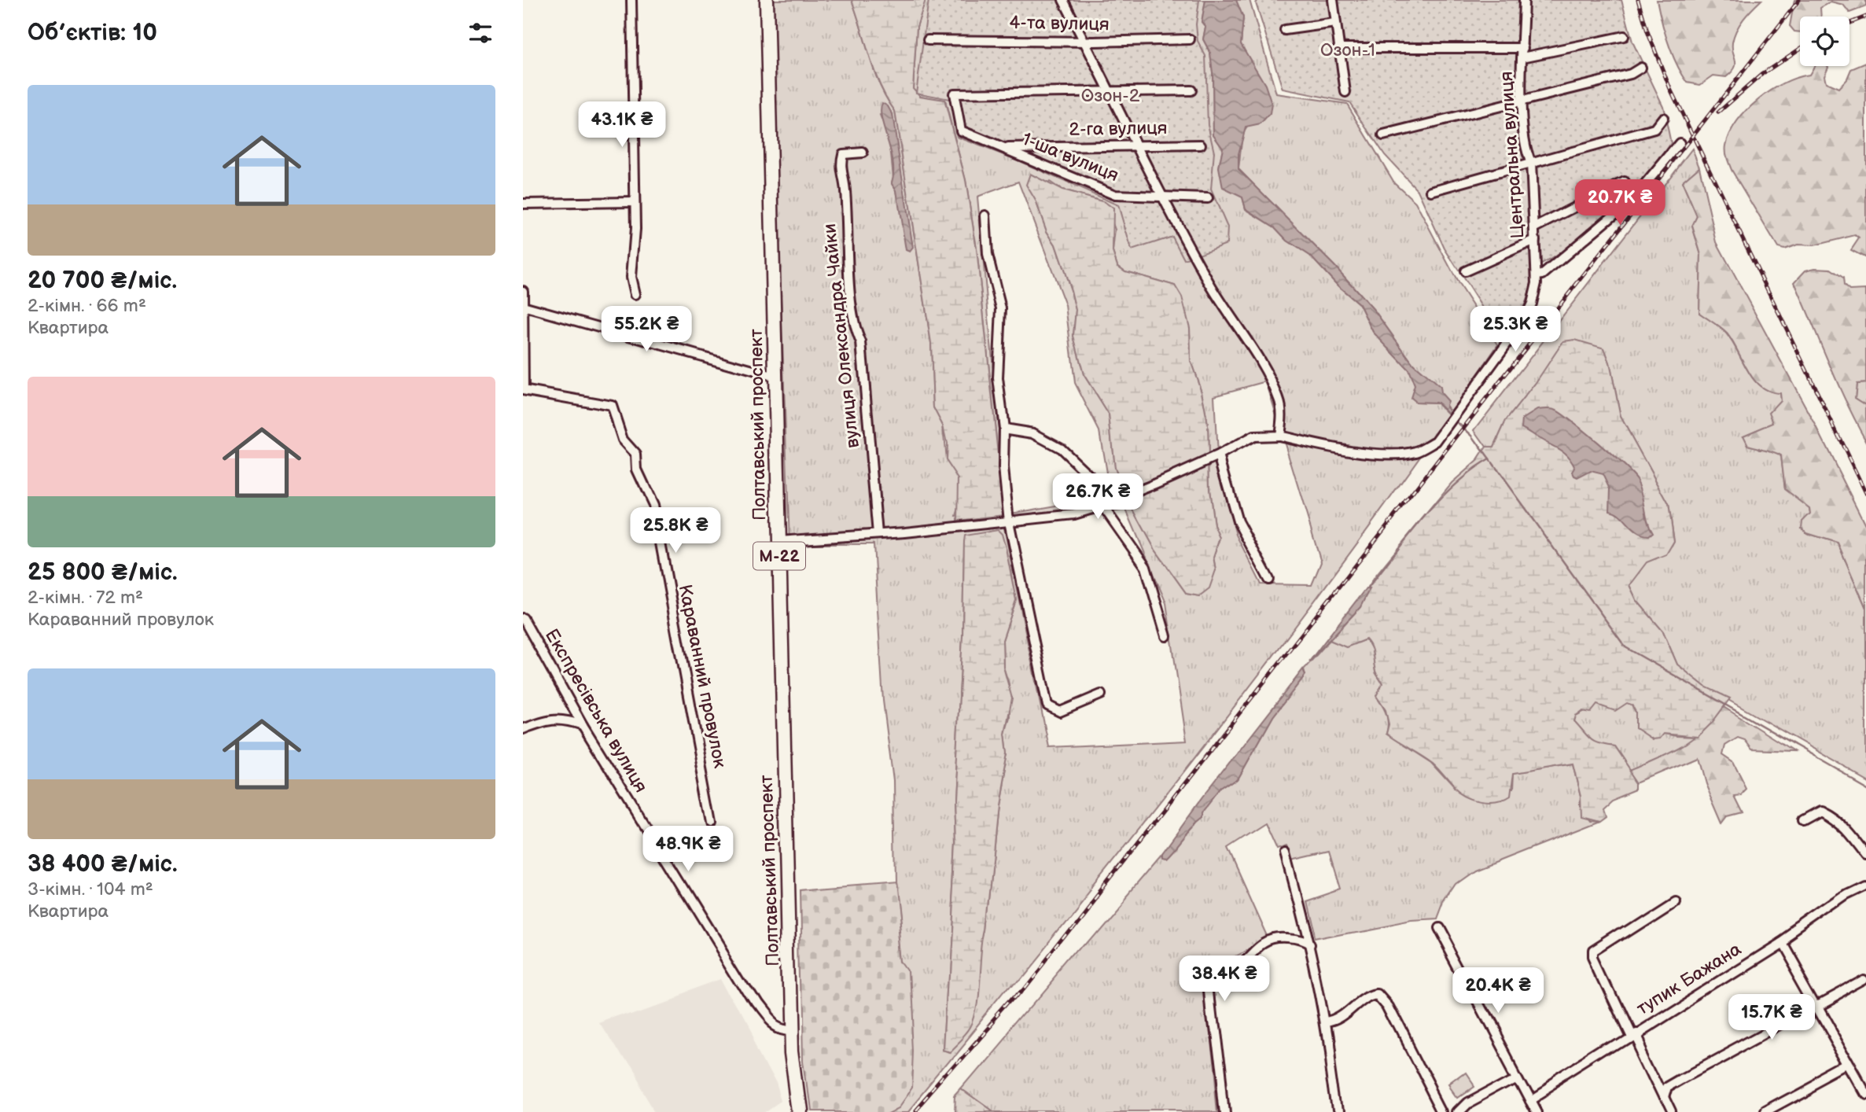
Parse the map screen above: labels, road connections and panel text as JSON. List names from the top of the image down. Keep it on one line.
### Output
{"streets":{"highway":["Полтавський проспект","М-22"],"street":["4-та вулиця","2-га вулиця","Центральна вулиця","1-ша вулиця","вулиця Олександра Чайки","Караванний провулок","Експресівська вулиця","тупик Бажана"]},"crossings":[["2-га вулиця","1-ша вулиця"],["Центральна вулиця","вулиця Олександра Чайки"],["Центральна вулиця","Полтавський проспект"],["Полтавський проспект","Експресівська вулиця"]],"parks":["Озон-1","Озон-2"],"page":{"heading":"Об’єктів: 10","list":[{"name":"20 700 ₴/міс.","note":"2-кімн. · 66 m² · Квартира"},{"name":"25 800 ₴/міс.","note":"2-кімн. · 72 m² · Караванний провулок"},{"name":"38 400 ₴/міс.","note":"3-кімн. · 104 m² · Квартира"}],"price":["43.1K ₴","20.7K ₴","55.2K ₴","25.3K ₴","26.7K ₴","25.8K ₴","48.9K ₴","38.4K ₴","20.4K ₴","15.7K ₴"]}}
